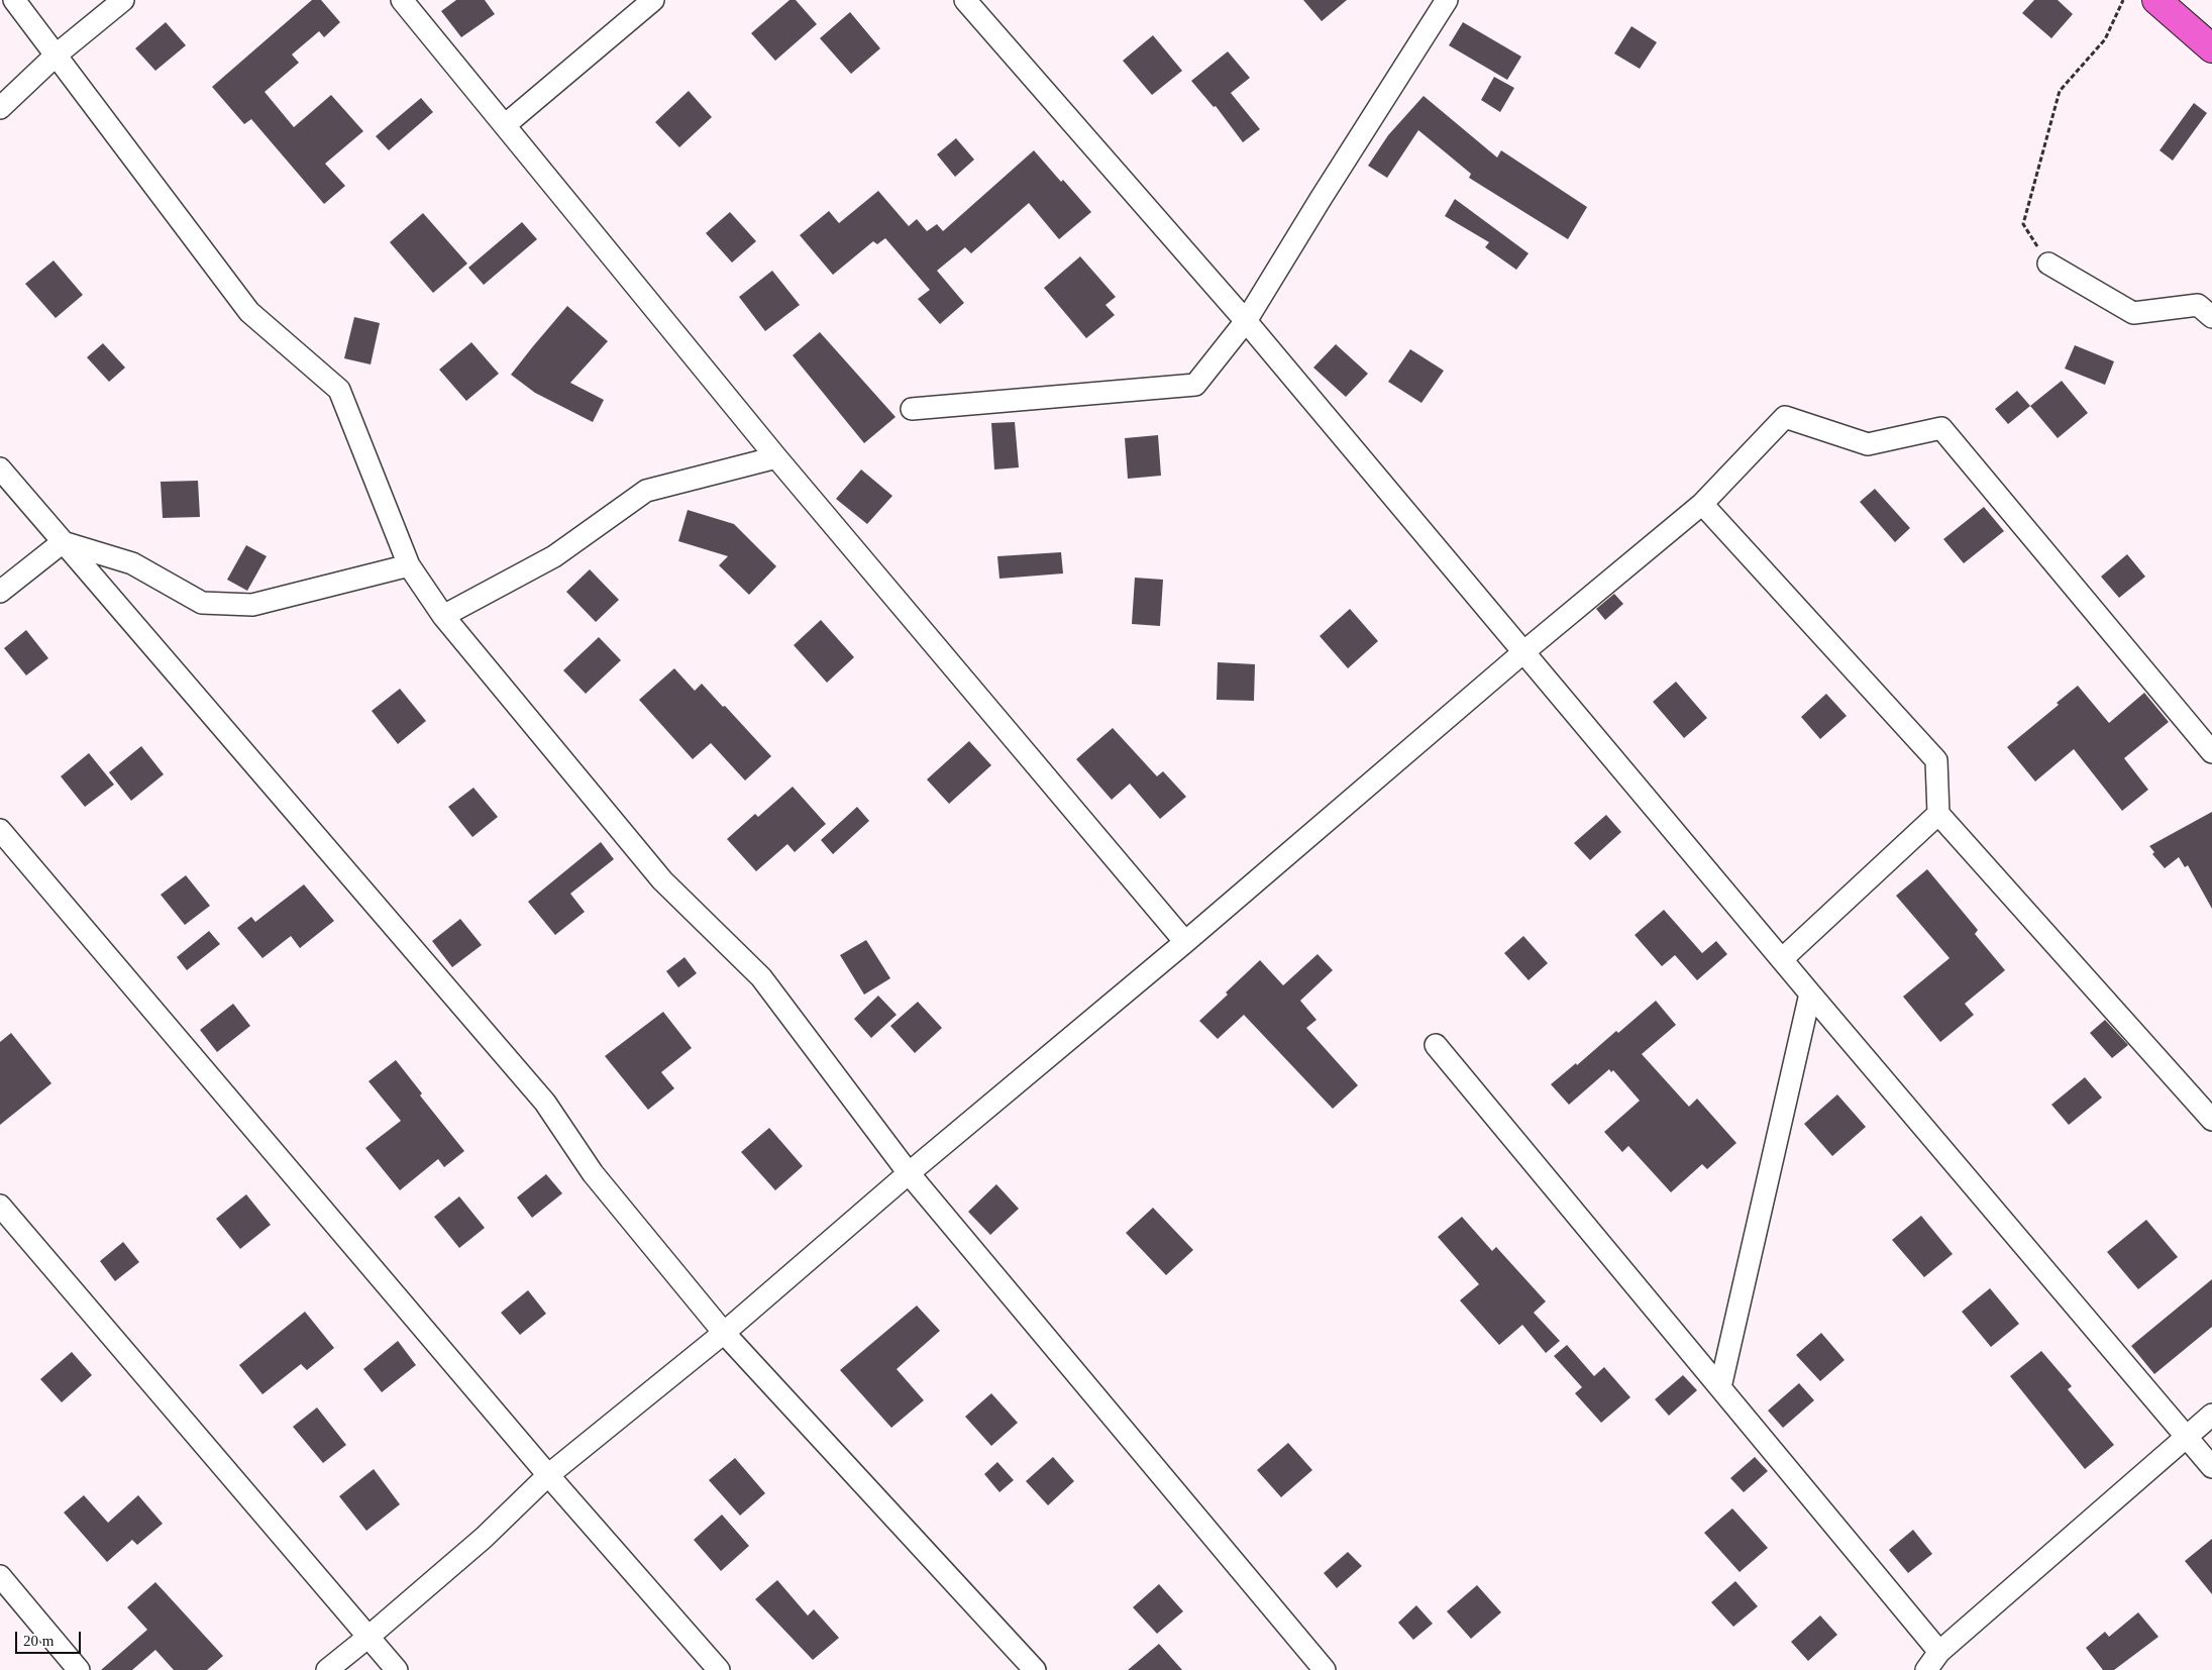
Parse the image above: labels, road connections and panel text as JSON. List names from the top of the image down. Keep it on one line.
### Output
{"scale_bar":"20 m"}
